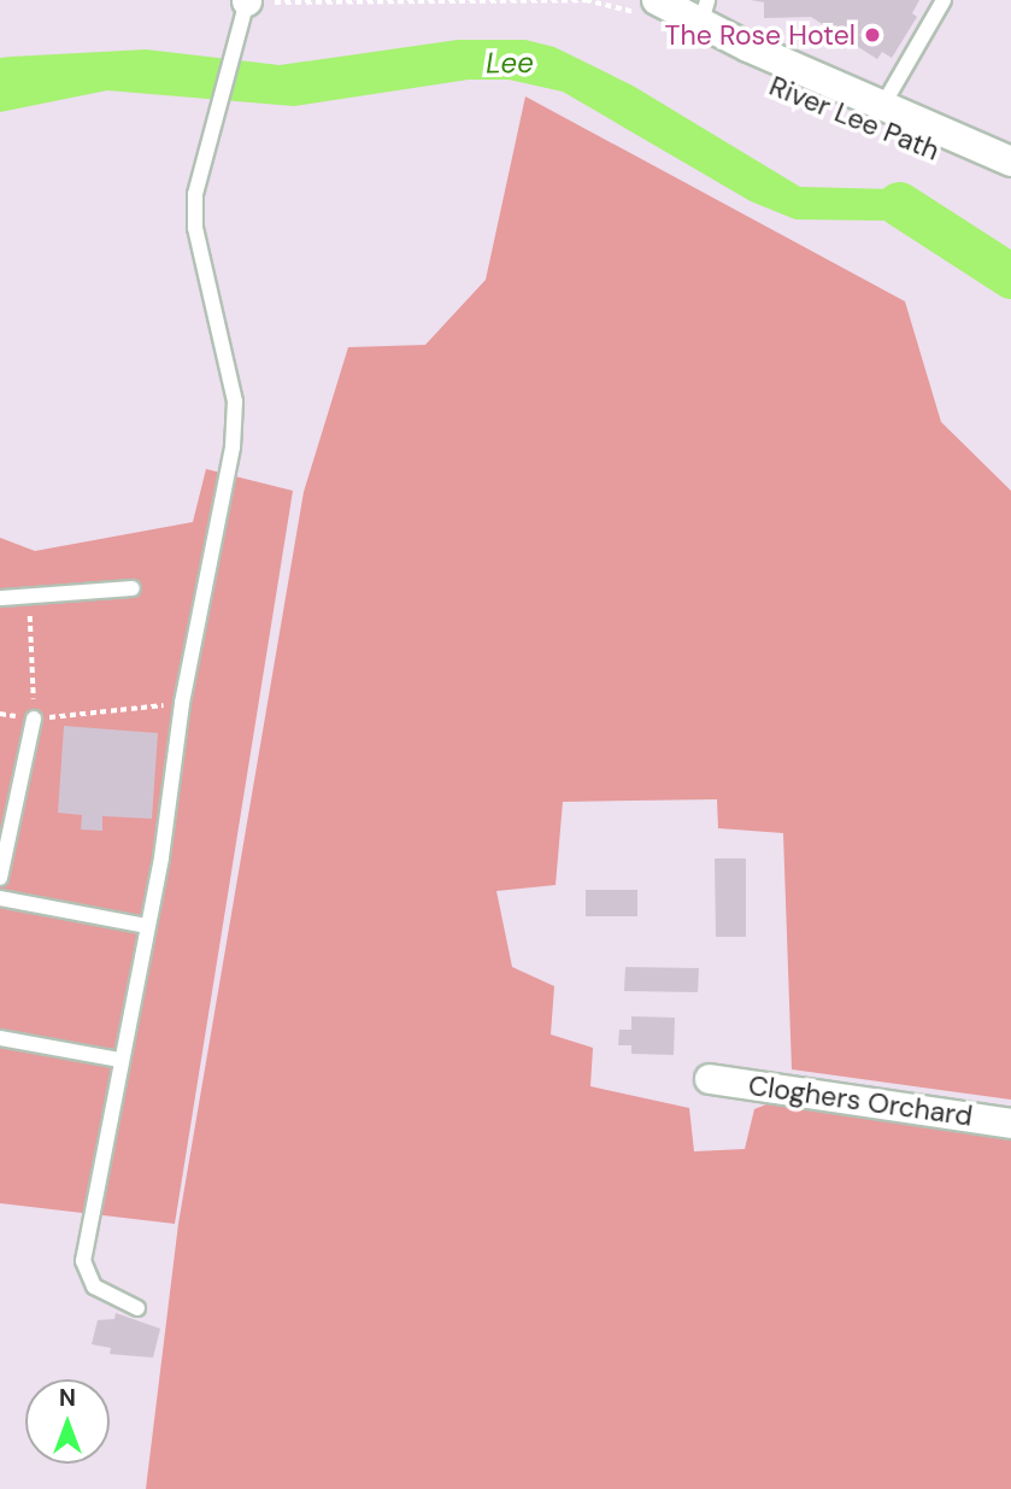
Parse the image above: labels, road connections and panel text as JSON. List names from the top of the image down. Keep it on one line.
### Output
{"streets":{"street":["Cloghers Orchard"]},"water":["Lee"],"places":["The Rose Hotel"],"north":"top"}
